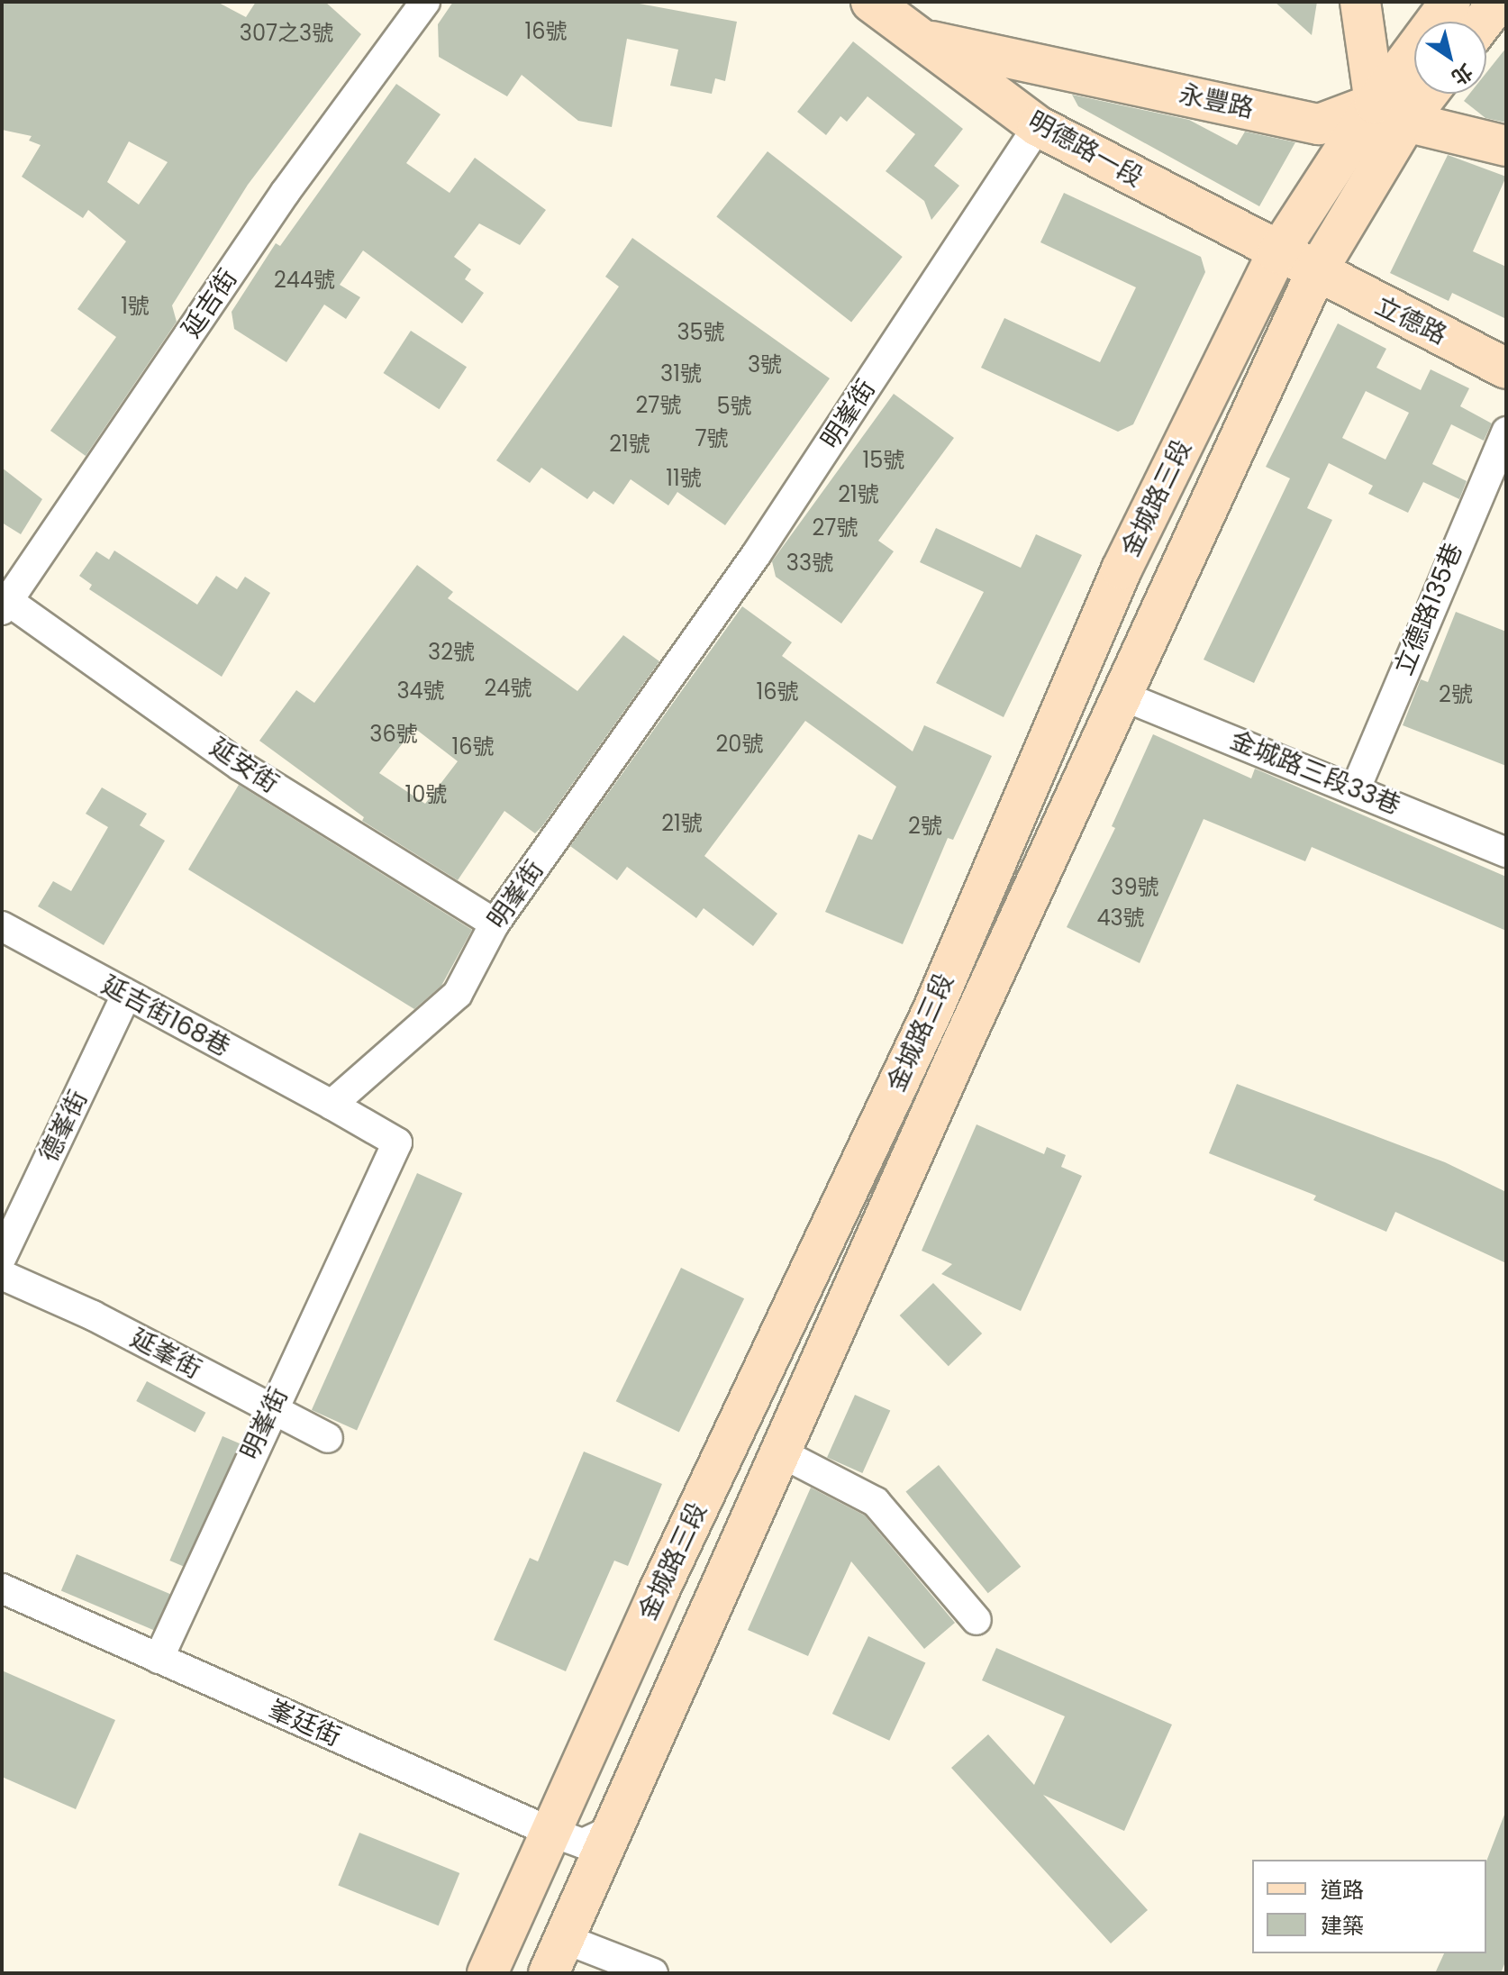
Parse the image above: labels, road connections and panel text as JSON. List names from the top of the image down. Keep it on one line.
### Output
{"streets":{"main road":["永豐路","明德路一段","立德路","金城路三段"],"street":["延吉街","明峯街","立德路135巷","延安街","金城路三段33巷","延吉街168巷","德峯街","延峯街","峯廷街"]},"crossings":[["永豐路","明德路一段"],["永豐路","金城路三段"],["明德路一段","立德路"],["明德路一段","明峯街"],["明德路一段","金城路三段"],["延吉街","延安街"],["立德路","金城路三段"],["明峯街","延安街"],["明峯街","延吉街168巷"],["明峯街","延峯街"],["明峯街","峯廷街"],["金城路三段","金城路三段33巷"],["金城路三段","峯廷街"],["立德路135巷","金城路三段33巷"],["延吉街168巷","德峯街"]],"house_numbers":["16號","307之3號","244號","1號","35號","3號","31號","27號","5號","7號","21號","15號","11號","21號","27號","33號","32號","24號","34號","16號","2號","36號","20號","16號","10號","21號","2號","39號","43號"],"legend":["道路","建築"],"north":"bottom right"}
